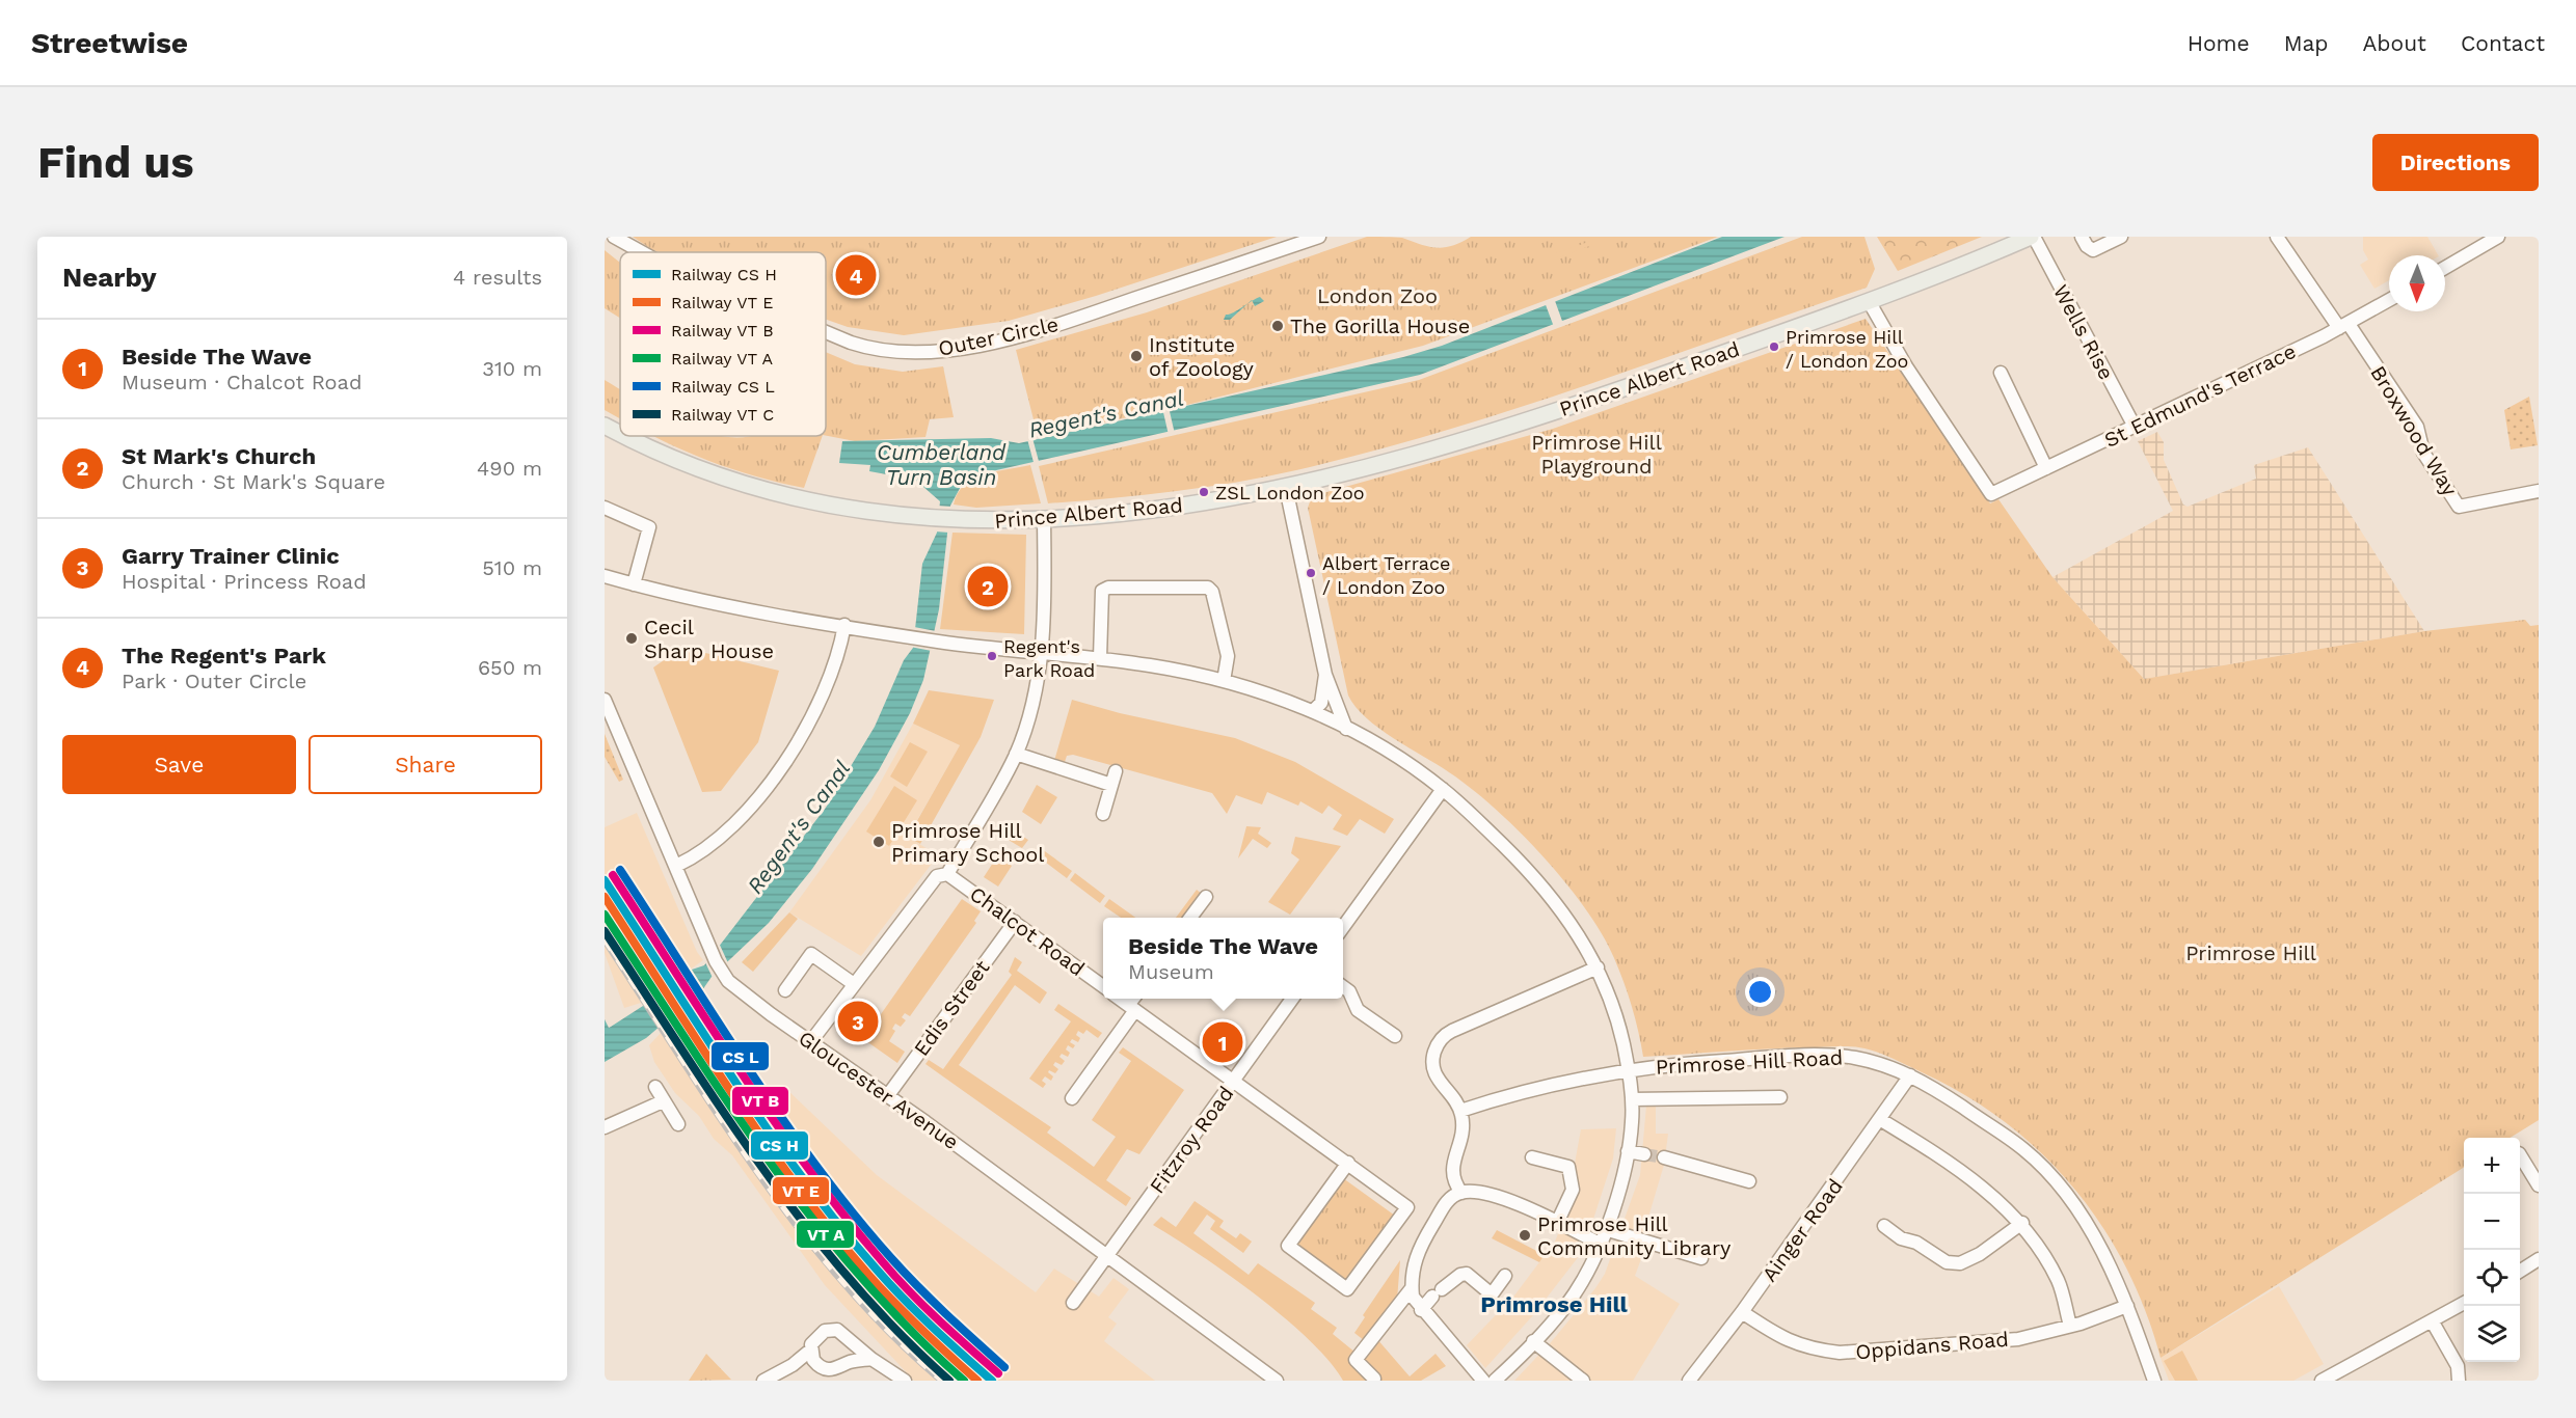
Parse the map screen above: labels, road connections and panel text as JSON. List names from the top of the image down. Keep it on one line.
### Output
{"streets":{"main road":["Prince Albert Road"],"street":["Wells Rise","Outer Circle","St Edmund's Terrace","Broxwood Way","Chalcot Road","Edis Street","Primrose Hill Road","Gloucester Avenue","Fitzroy Road","Ainger Road","Oppidans Road"]},"crossings":[["Wells Rise","Prince Albert Road"],["Wells Rise","St Edmund's Terrace"],["Prince Albert Road","St Edmund's Terrace"],["St Edmund's Terrace","Broxwood Way"],["Chalcot Road","Edis Street"],["Edis Street","Gloucester Avenue"],["Primrose Hill Road","Ainger Road"],["Primrose Hill Road","Oppidans Road"],["Gloucester Avenue","Fitzroy Road"],["Ainger Road","Oppidans Road"]],"districts":["Primrose Hill"],"water":["Regent's Canal","Cumberland Turn Basin"],"parks":["London Zoo","Primrose Hill Playground","Primrose Hill"],"places":["The Gorilla House","Primrose Hill / London Zoo","Institute of Zoology","ZSL London Zoo","Albert Terrace / London Zoo","Cecil Sharp House","Regent's Park Road","Primrose Hill Primary School","Primrose Hill Community Library"],"legend":["Railway CS H","Railway VT E","Railway VT B","Railway VT A","Railway CS L","Railway VT C"],"north":"bottom","page":{"header":"Streetwise","nav":["Home","Map","About","Contact"],"buttons":["Directions",["Save","Share"]],"title":"Find us","heading":["Nearby","4 results"],"pins":["4","2","3","1"],"list":[{"mark":"1","name":"Beside The Wave","note":"Museum · Chalcot Road","value":"310 m"},{"mark":"2","name":"St Mark's Church","note":"Church · St Mark's Square","value":"490 m"},{"mark":"3","name":"Garry Trainer Clinic","note":"Hospital · Princess Road","value":"510 m"},{"mark":"4","name":"The Regent's Park","note":"Park · Outer Circle","value":"650 m"}],"popup":["Beside The Wave","Museum"],"map_buttons":["+","−"]}}
